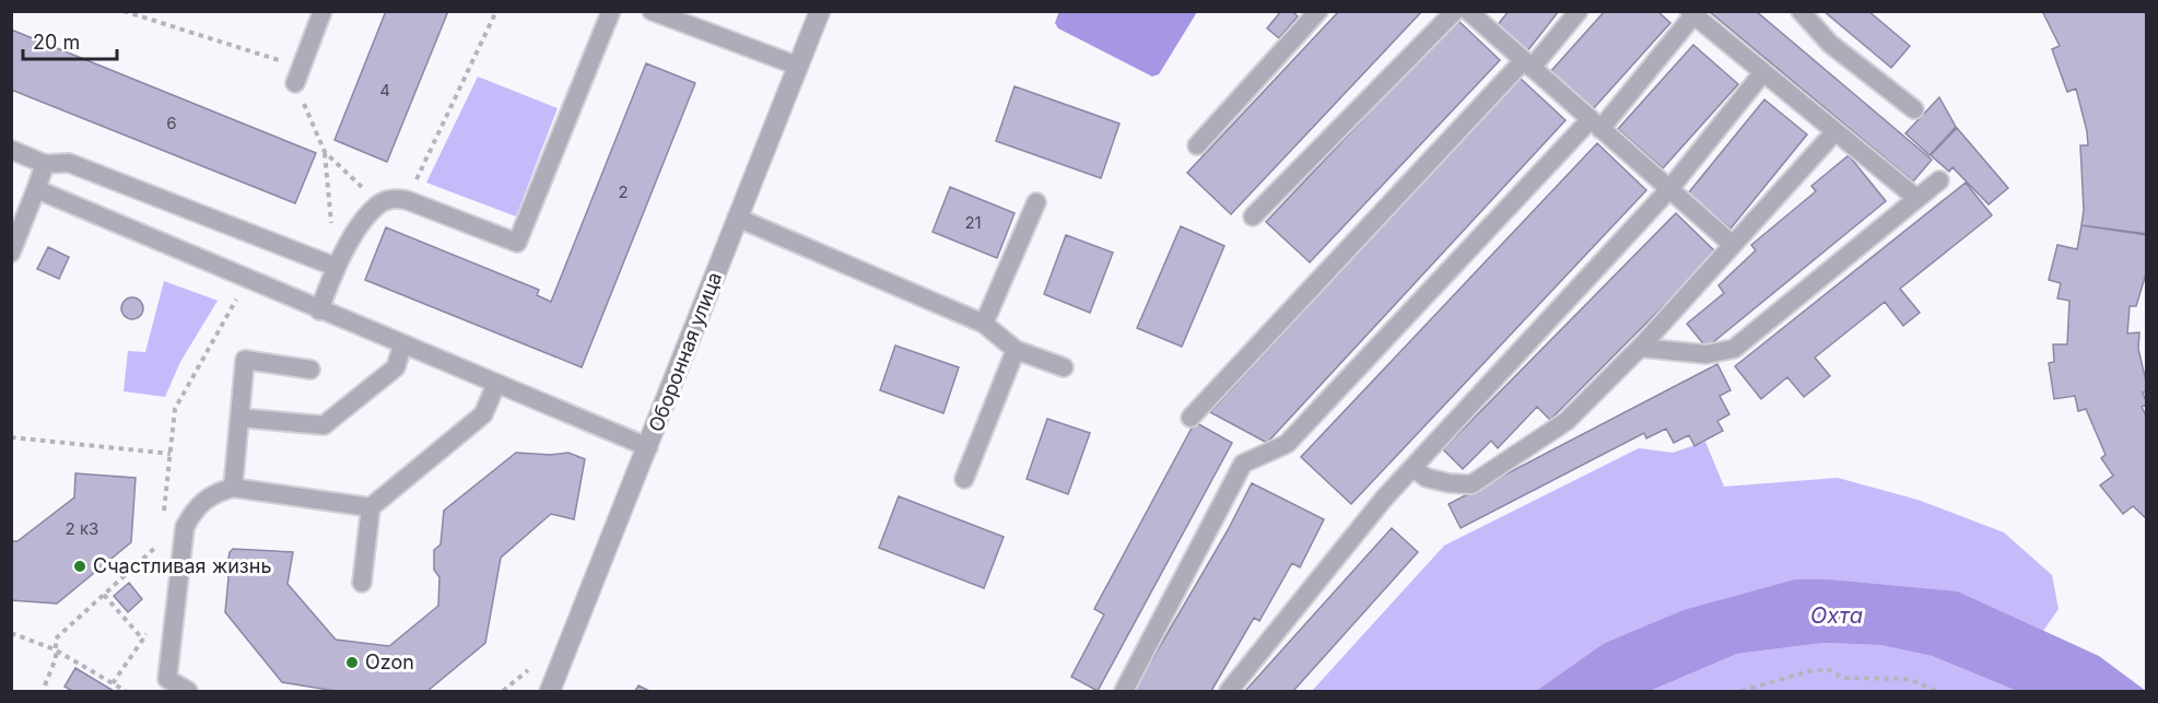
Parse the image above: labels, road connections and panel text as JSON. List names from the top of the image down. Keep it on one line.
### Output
{"streets":{"street":["Оборонная улица"]},"water":["Охта"],"places":["Счастливая жизнь","Ozon"],"house_numbers":["4","6","2","21","2 к3"],"scale_bar":"20 m"}
